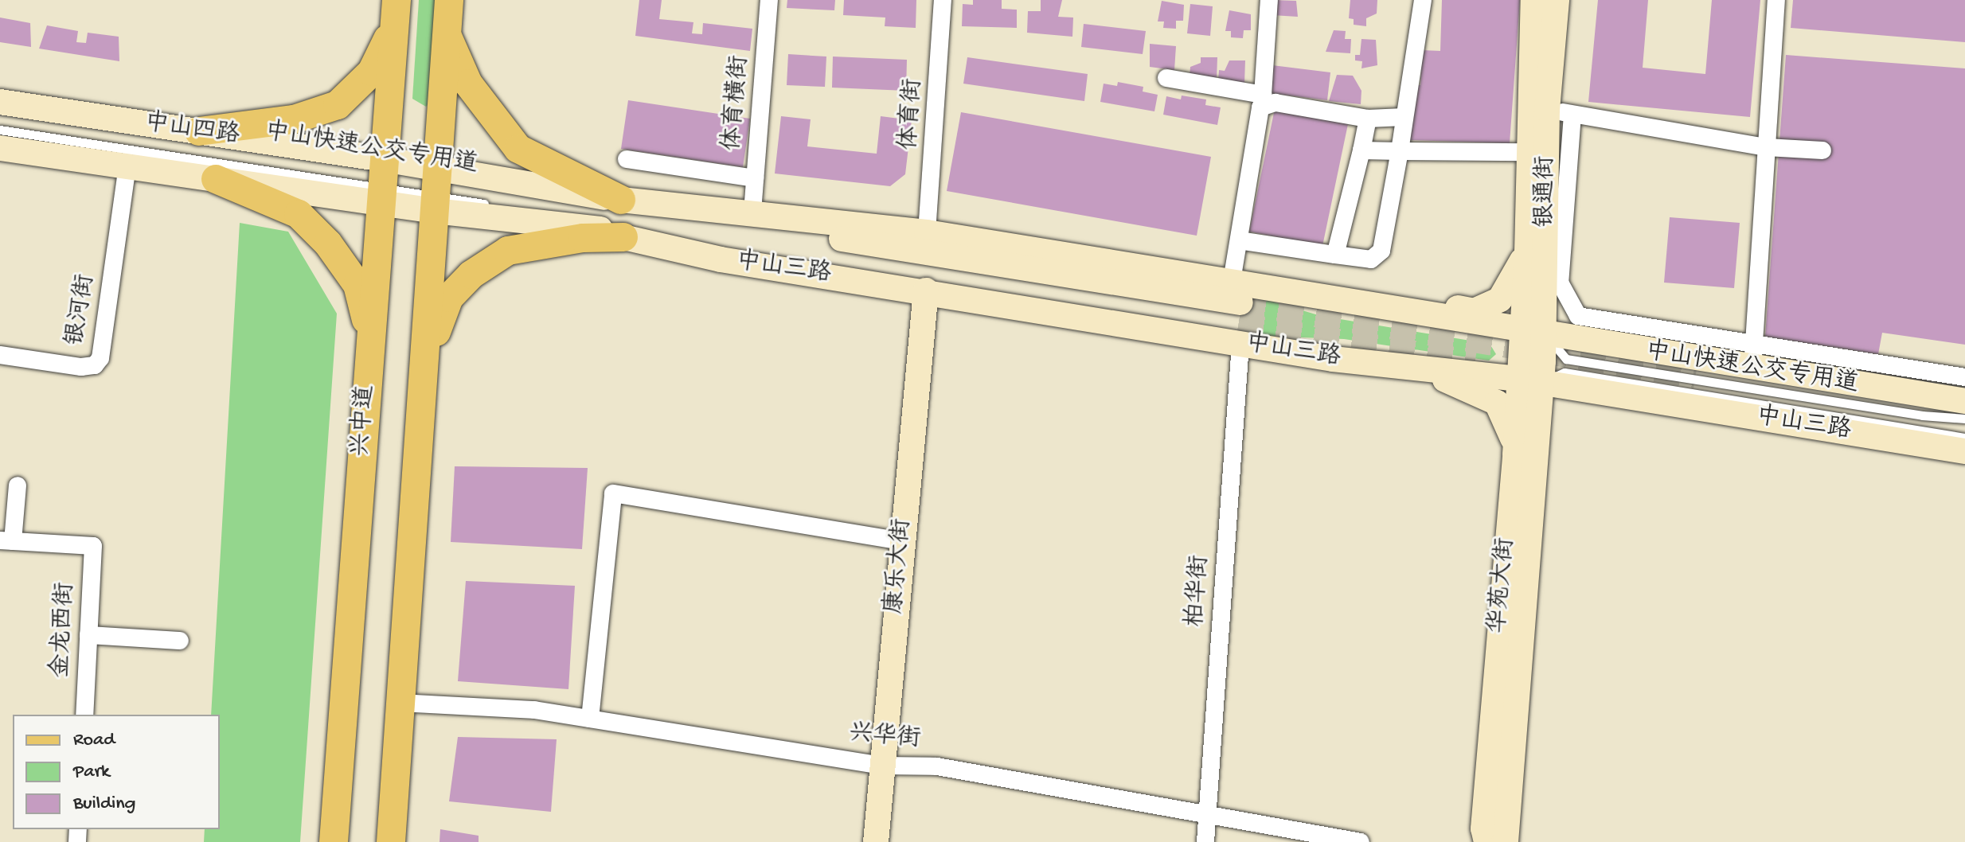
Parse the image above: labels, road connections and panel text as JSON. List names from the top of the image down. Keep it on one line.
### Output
{"streets":{"main road":["中山四路","银通街","中山三路","兴中道","康乐大街","华苑大街"],"street":["体育横街","体育街","银河街","柏华街","金龙西街","兴华街"],"lane":["中山快速公交专用道"]},"crossings":[["体育横街","中山三路"],["体育街","中山三路"],["中山四路","中山快速公交专用道"],["中山四路","中山三路"],["中山四路","银河街"],["中山四路","兴中道"],["中山快速公交专用道","银通街"],["中山快速公交专用道","中山三路"],["中山快速公交专用道","兴中道"],["中山快速公交专用道","华苑大街"],["银通街","中山三路"],["银通街","华苑大街"],["中山三路","兴中道"],["中山三路","康乐大街"],["中山三路","华苑大街"],["中山三路","柏华街"],["康乐大街","兴华街"],["柏华街","兴华街"]],"legend":["Road","Park","Building"]}
